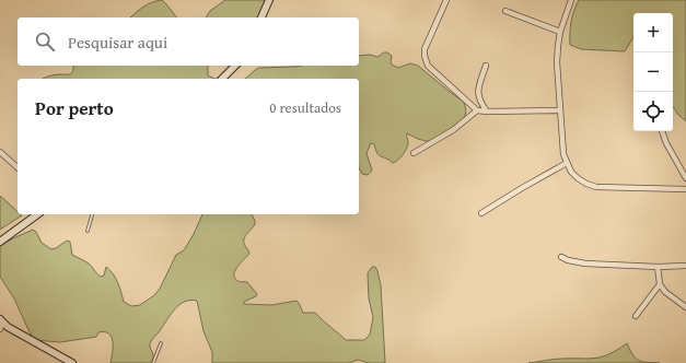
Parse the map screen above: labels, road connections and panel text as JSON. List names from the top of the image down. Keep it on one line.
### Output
{"page":{"map_buttons":["+","−"],"search":"Pesquisar aqui","heading":["Por perto","0 resultados"]}}
